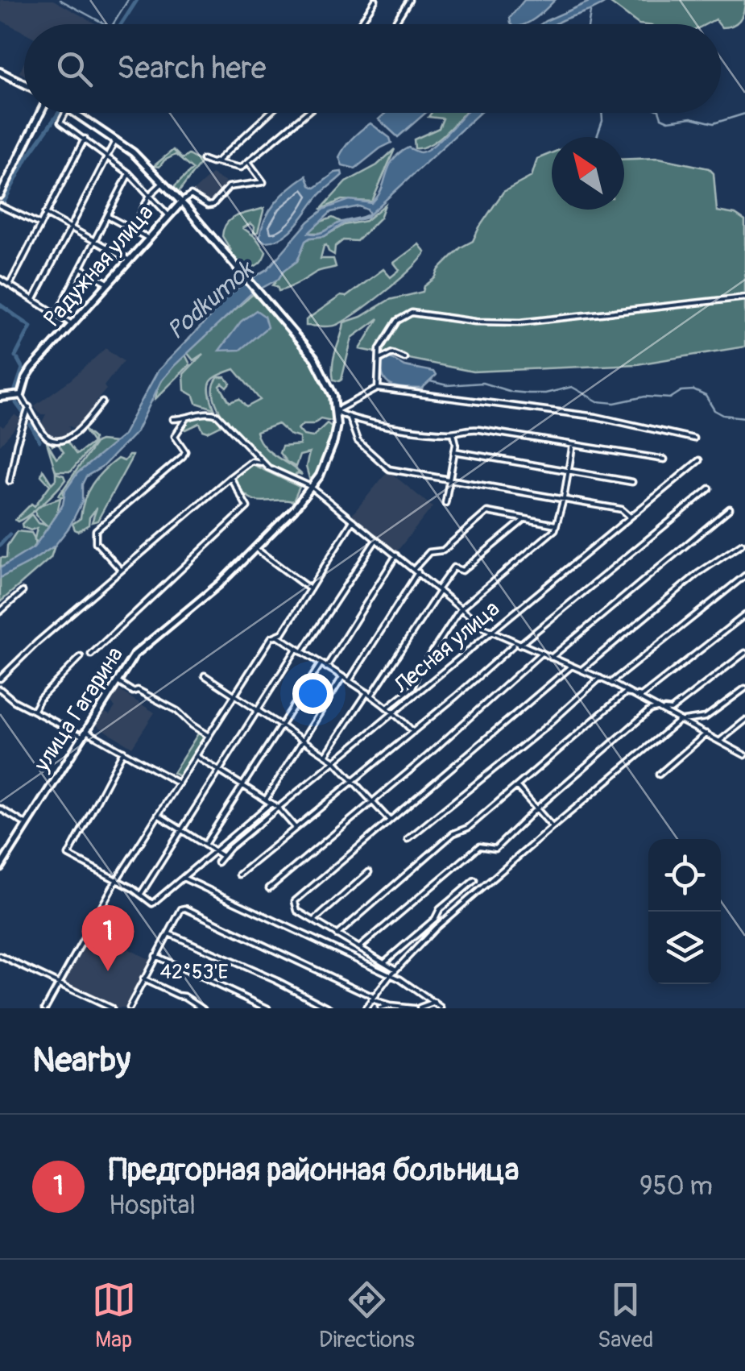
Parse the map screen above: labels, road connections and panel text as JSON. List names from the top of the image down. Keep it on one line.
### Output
{"streets":{"street":["Радужная улица","Лесная улица","улица Гагарина"]},"water":["Podkumok"],"north":"top left","page":{"search":"Search here","pins":"1","heading":"Nearby","list":[{"mark":"1","name":"Предгорная районная больница","note":"Hospital","value":"950 m"}],"nav":["Map","Directions","Saved"]},"coordinates":["42°53'E"]}
